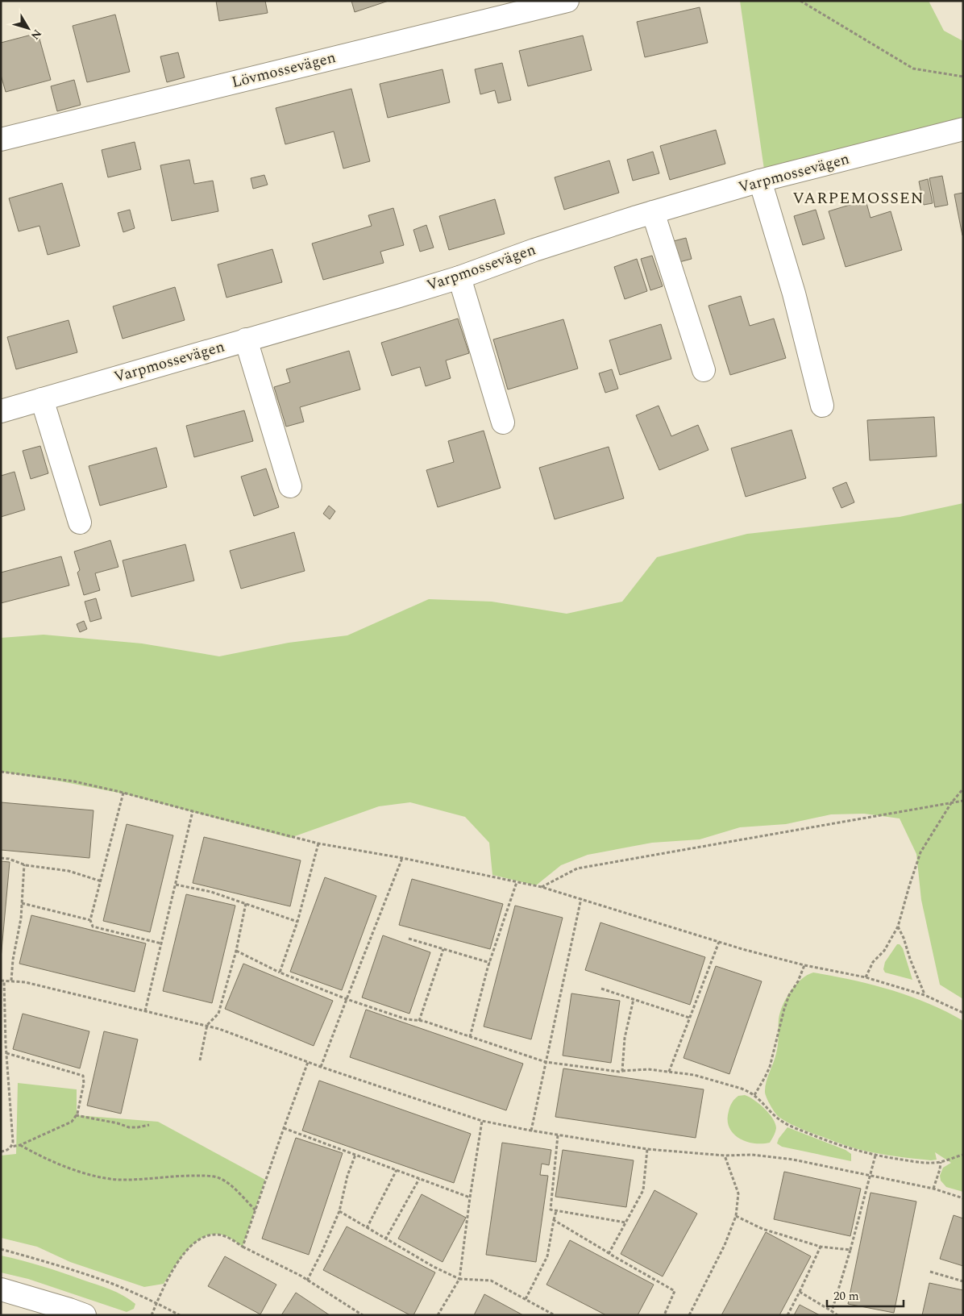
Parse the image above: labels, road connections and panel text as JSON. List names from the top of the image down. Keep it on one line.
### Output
{"streets":{"street":["Lövmossevägen","Varpmossevägen"]},"districts":["VARPEMOSSEN"],"scale_bar":"20 m","north":"bottom right"}
